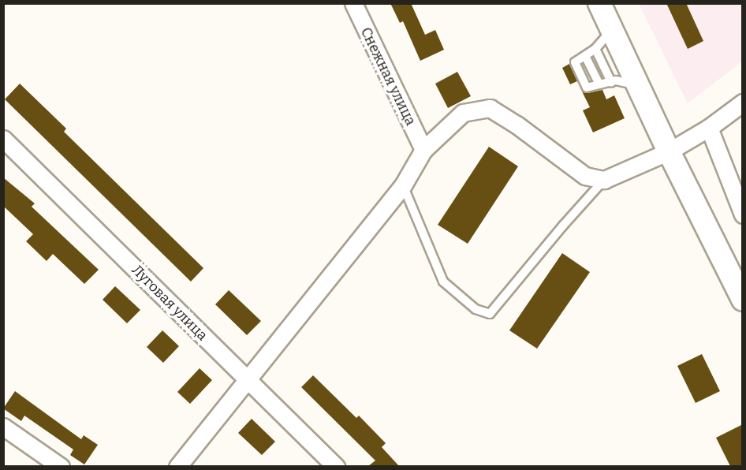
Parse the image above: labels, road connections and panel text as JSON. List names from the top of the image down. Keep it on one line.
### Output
{"streets":{"street":["Снежная улица","Луговая улица"]}}
